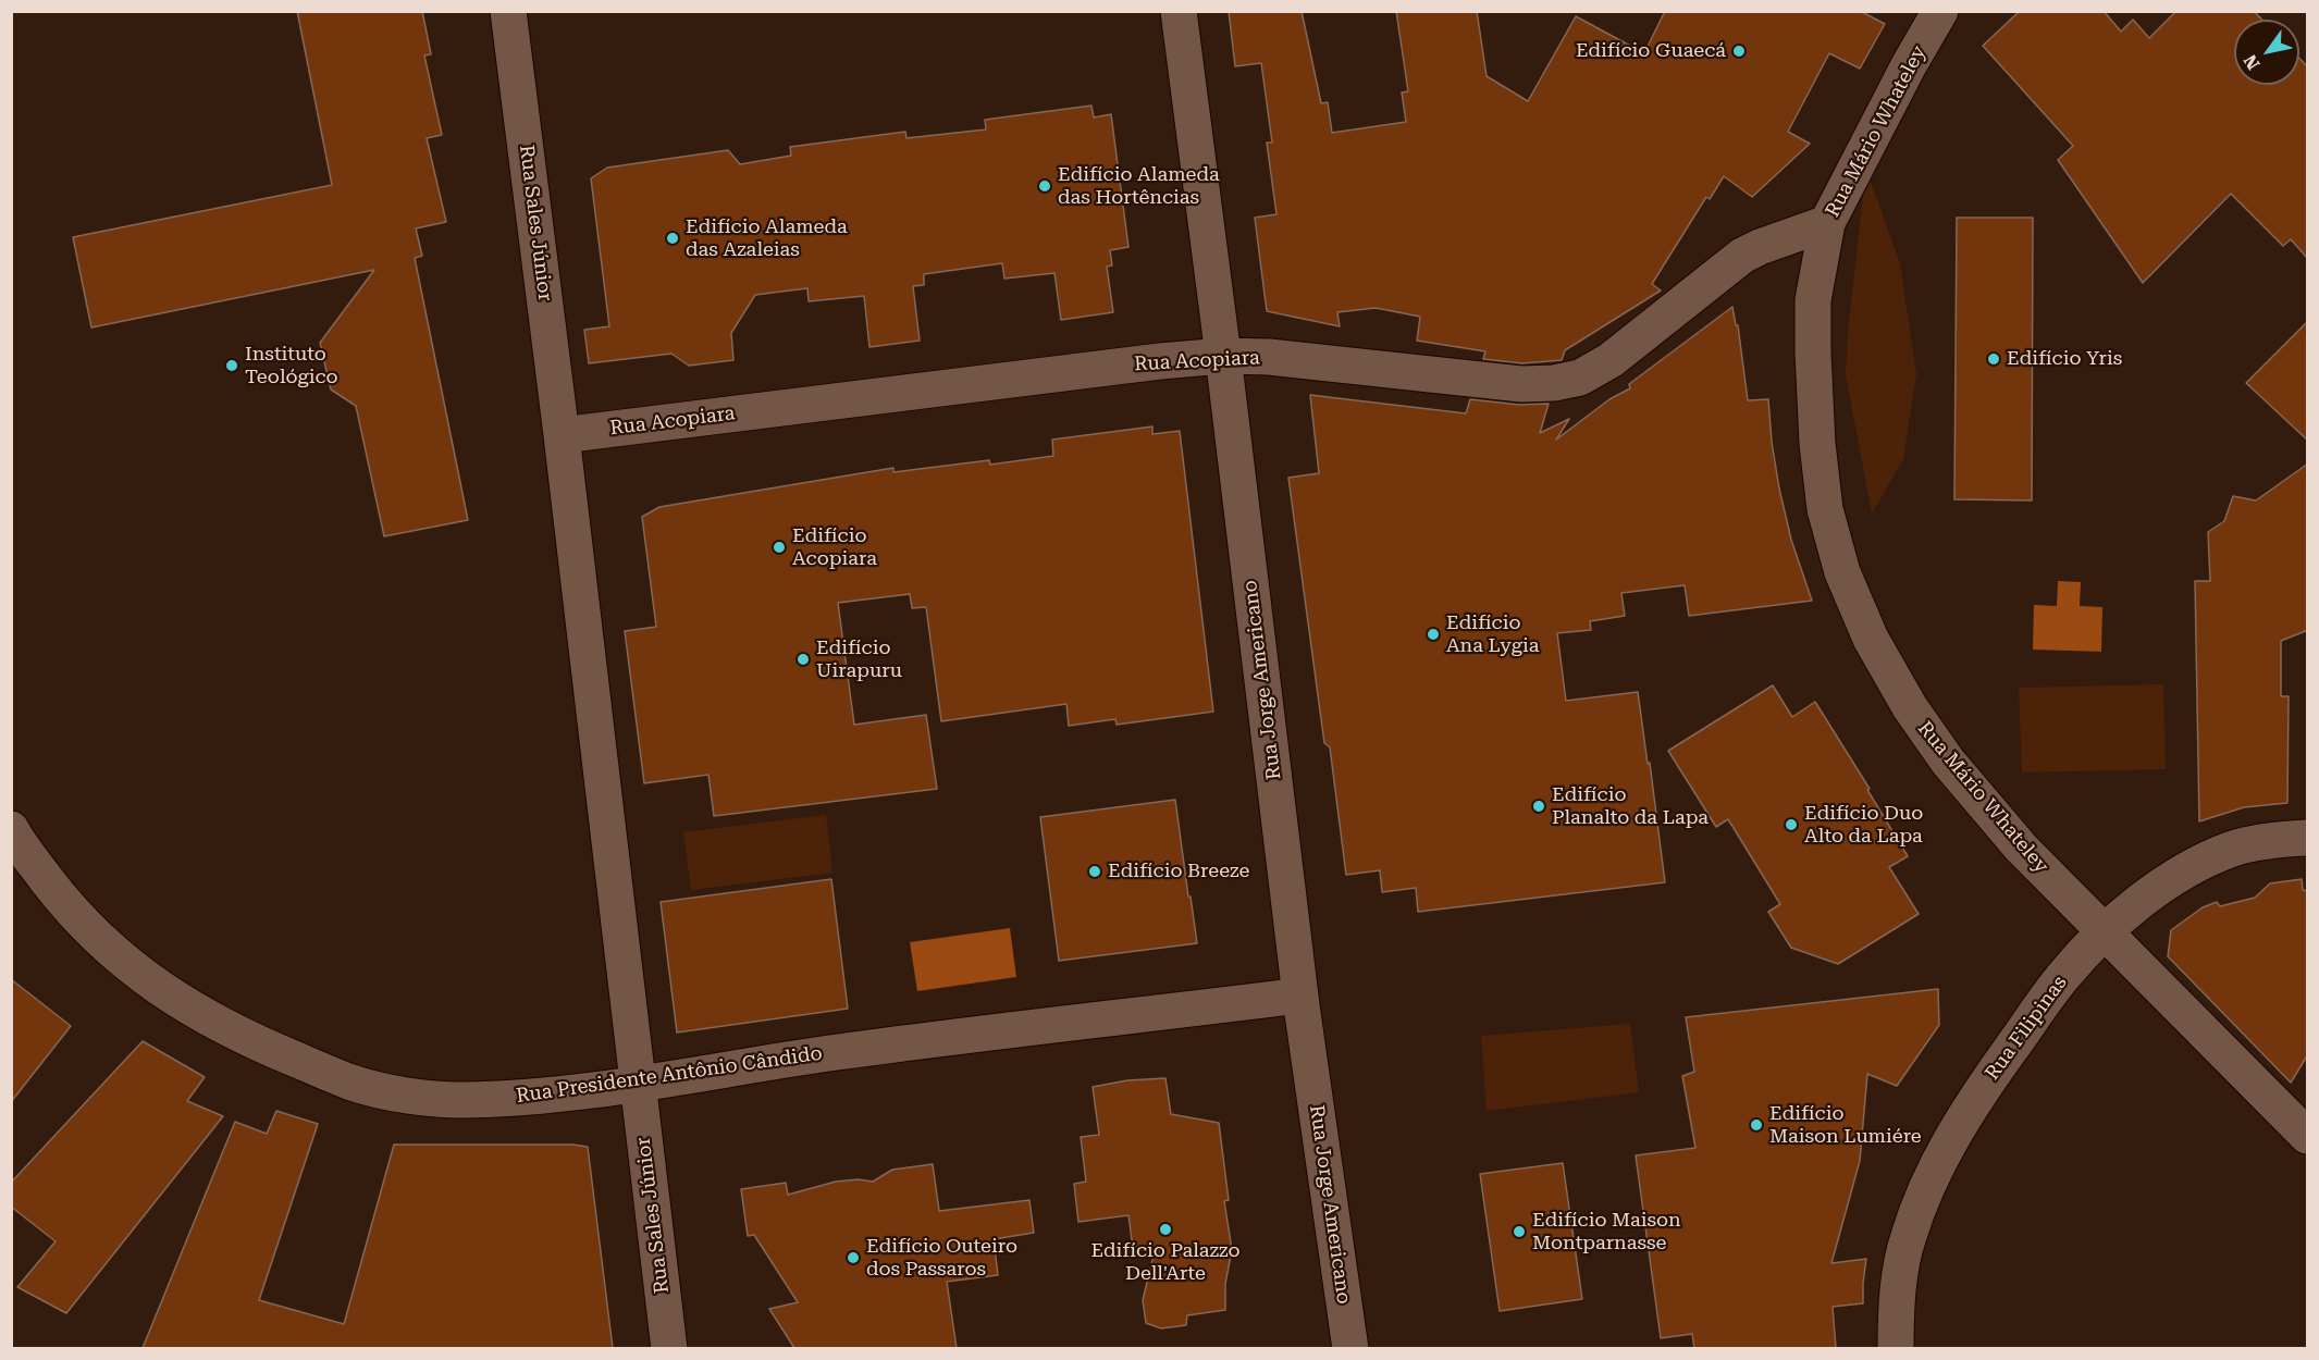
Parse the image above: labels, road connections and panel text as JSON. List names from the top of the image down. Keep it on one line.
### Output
{"streets":{"street":["Rua Mário Whateley","Rua Sales Júnior","Rua Acopiara","Rua Jorge Americano","Rua Filipinas","Rua Presidente Antônio Cândido"]},"crossings":[["Rua Mário Whateley","Rua Acopiara"],["Rua Mário Whateley","Rua Filipinas"],["Rua Sales Júnior","Rua Acopiara"],["Rua Sales Júnior","Rua Presidente Antônio Cândido"],["Rua Acopiara","Rua Jorge Americano"],["Rua Jorge Americano","Rua Presidente Antônio Cândido"]],"places":["Edifício Guaecá","Edifício Alameda das Hortências","Edifício Alameda das Azaleias","Edifício Yris","Instituto Teológico","Edifício Acopiara","Edifício Ana Lygia","Edifício Uirapuru","Edifício Planalto da Lapa","Edifício Duo Alto da Lapa","Edifício Breeze","Edifício Maison Lumiére","Edifício Palazzo Dell'Arte","Edifício Maison Montparnasse","Edifício Outeiro dos Passaros"],"north":"bottom left"}
